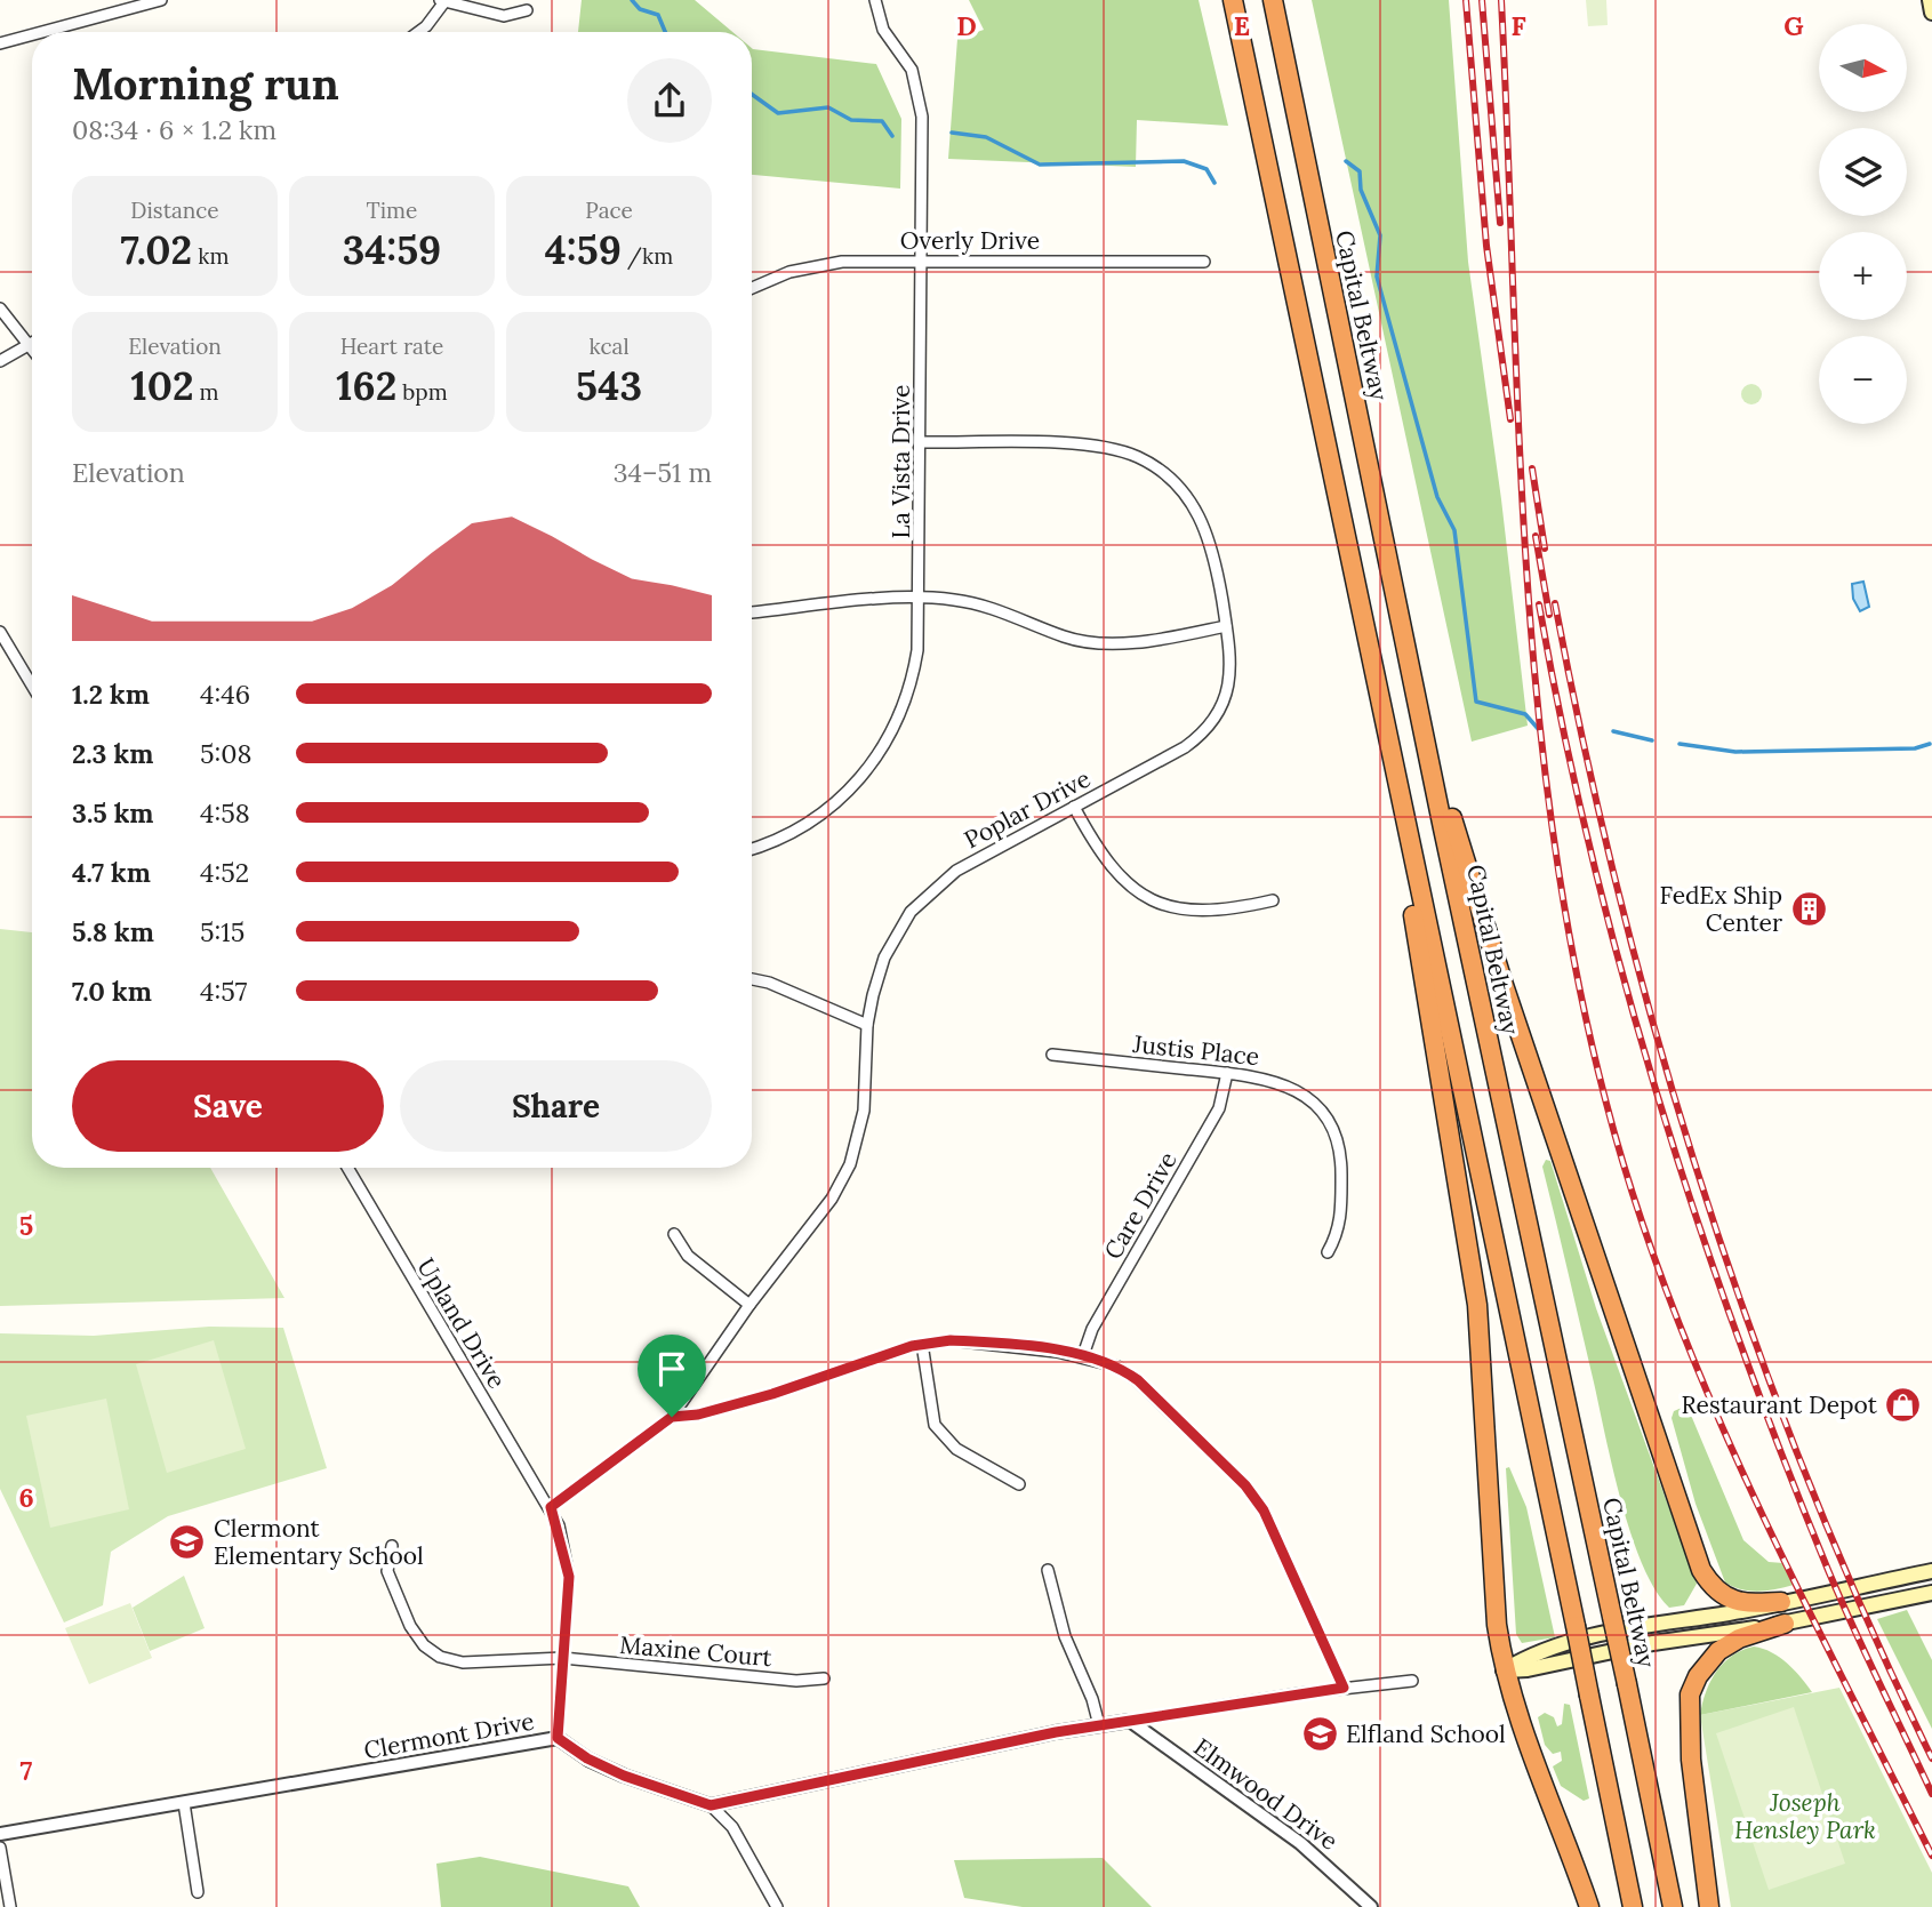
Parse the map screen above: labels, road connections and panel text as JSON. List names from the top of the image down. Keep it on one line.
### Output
{"streets":{"highway":["Capital Beltway"],"street":["Overly Drive","La Vista Drive","Poplar Drive","Justis Place","Care Drive","Upland Drive","Maxine Court","Clermont Drive","Elmwood Drive"]},"crossings":[["Overly Drive","La Vista Drive"],["La Vista Drive","Poplar Drive"],["Justis Place","Care Drive"],["Upland Drive","Maxine Court"],["Upland Drive","Clermont Drive"]],"parks":["Joseph Hensley Park"],"places":{"building":["FedEx Ship Center"],"shop":["Restaurant Depot"],"school or university":["Clermont Elementary School","Elfland School"]},"north":"right","page":{"map_buttons":["+","−"],"heading":["Morning run","08:34 · 6 × 1.2 km"],"stats":[["Distance","7.02 km"],["Time","34:59"],["Pace","4:59 /km"],["Elevation","102 m"],["Heart rate","162 bpm"],["kcal","543"]],"chart":["Elevation","34–51 m"],"list":[{"name":"1.2 km","note":"4:46"},{"name":"2.3 km","note":"5:08"},{"name":"3.5 km","note":"4:58"},{"name":"4.7 km","note":"4:52"},{"name":"5.8 km","note":"5:15"},{"name":"7.0 km","note":"4:57"}],"buttons":["Save","Share"]},"grid":{"columns":["D","E","F","G"],"rows":["5","6","7"]}}
